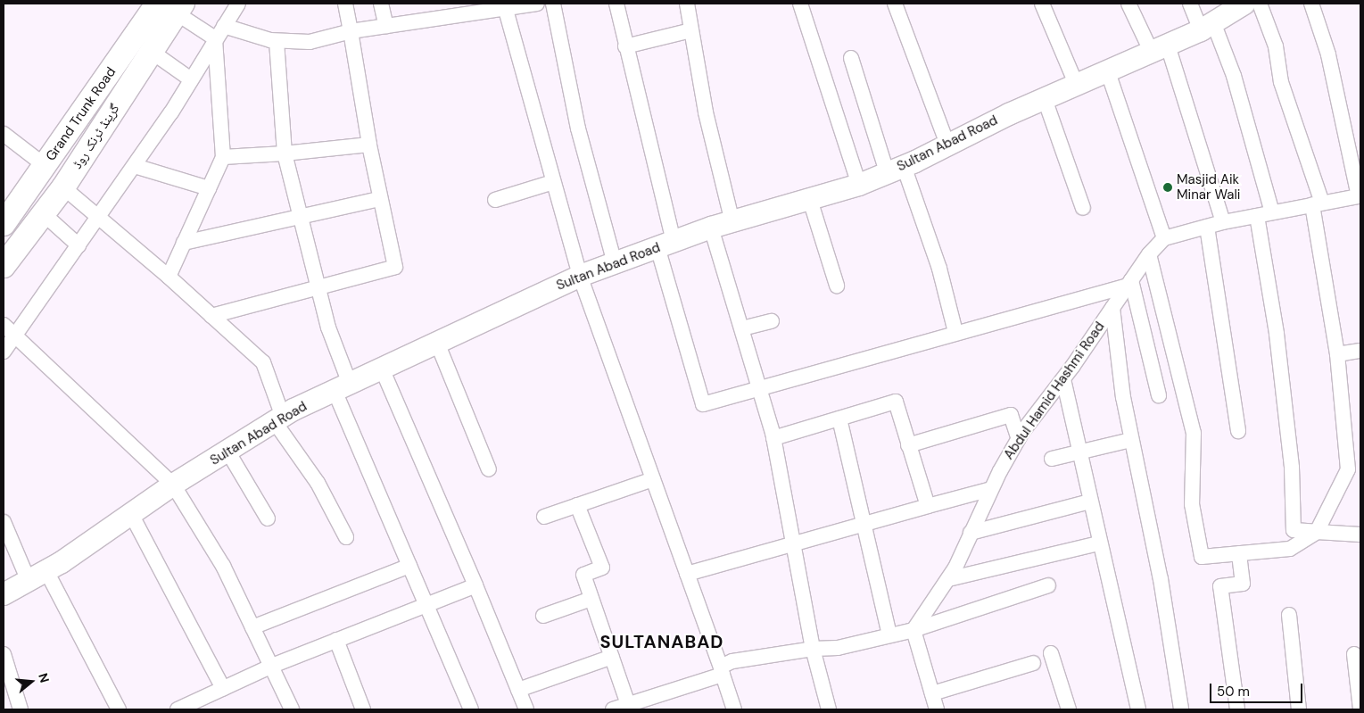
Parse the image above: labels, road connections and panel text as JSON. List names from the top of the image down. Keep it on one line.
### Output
{"streets":{"main road":["Grand Trunk Road","گرینڈ ٹرنک روڈ"],"street":["Sultan Abad Road","Abdul Hamid Hashmi Road"]},"crossings":[["Grand Trunk Road","گرینڈ ٹرنک روڈ"]],"districts":["SULTANABAD"],"places":["Masjid Aik Minar Wali"],"scale_bar":"50 m","north":"right"}
